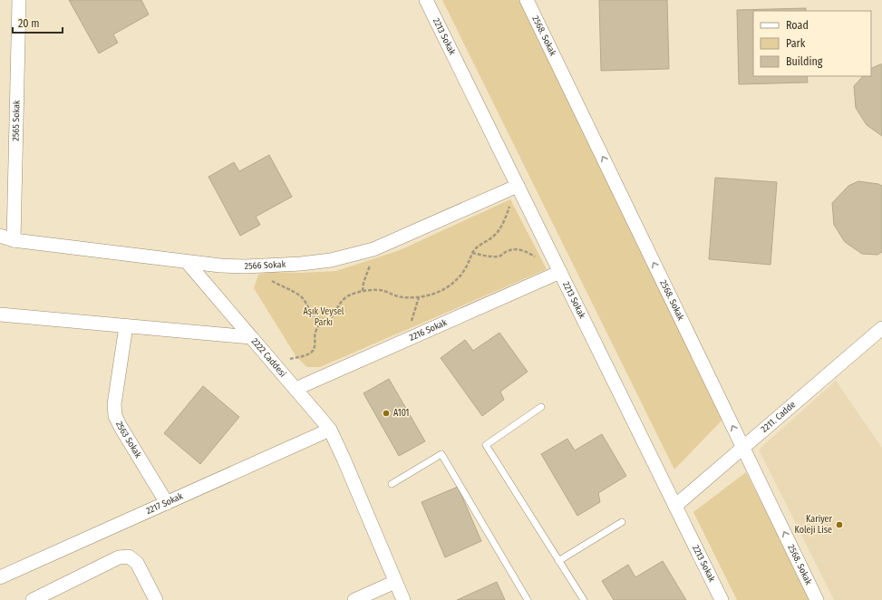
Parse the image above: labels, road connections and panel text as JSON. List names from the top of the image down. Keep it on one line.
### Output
{"streets":{"street":["2568. Sokak","2213 Sokak","2565 Sokak","2566 Sokak","2216 Sokak","2222 Caddesi","2211. Cadde","2563 Sokak","2217 Sokak"]},"crossings":[["2568. Sokak","2211. Cadde"],["2213 Sokak","2566 Sokak"],["2213 Sokak","2216 Sokak"],["2213 Sokak","2211. Cadde"],["2565 Sokak","2566 Sokak"],["2216 Sokak","2222 Caddesi"],["2222 Caddesi","2563 Sokak"],["2222 Caddesi","2217 Sokak"],["2563 Sokak","2217 Sokak"]],"one_way":["2568. Sokak"],"parks":["Aşık Veysel Parkı"],"places":["A101","Kariyer Koleji Lise"],"legend":["Road","Park","Building"],"scale_bar":"20 m"}
